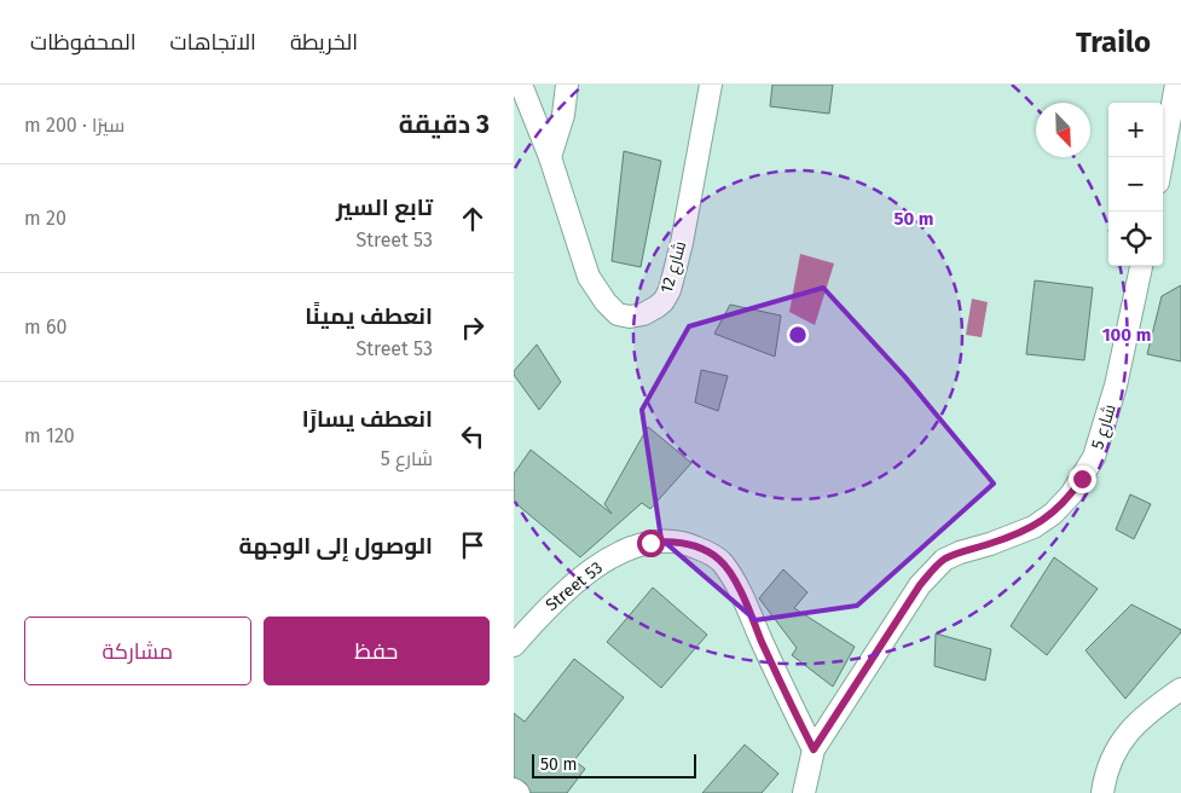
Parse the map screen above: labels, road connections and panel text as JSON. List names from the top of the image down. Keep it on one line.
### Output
{"streets":{"street":["شارع 12","شارع 5","Street 53"]},"crossings":[["شارع 5","Street 53"]],"scale_bar":"50 m","north":"bottom right","page":{"header":"Trailo","nav":["الخريطة","الاتجاهات","المحفوظات"],"heading":["3 دقيقة","سيرًا · 200 m"],"map_buttons":["+","−"],"list":[["تابع السير","Street 53","20 m"],["انعطف يمينًا","Street 53","60 m"],["انعطف يسارًا","شارع 5","120 m"],"الوصول إلى الوجهة"],"buttons":["حفظ","مشاركة"],"scale":"50 m"},"rings":["50 m","100 m"]}
